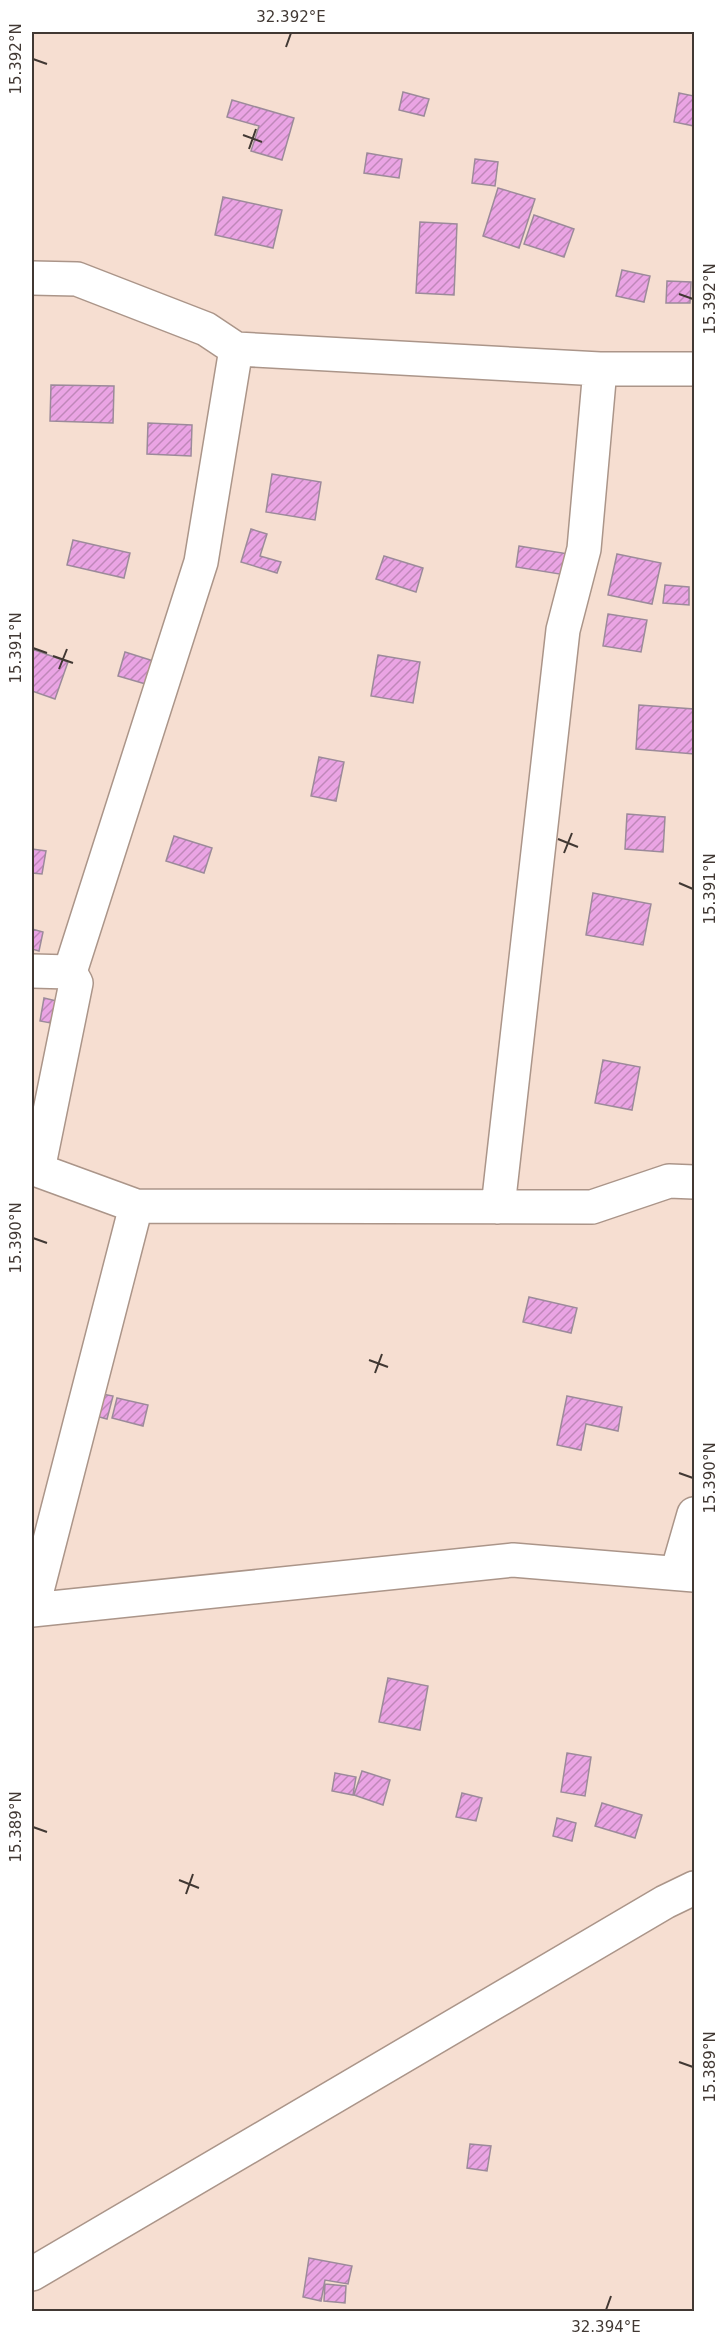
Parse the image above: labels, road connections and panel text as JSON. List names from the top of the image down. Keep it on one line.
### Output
{"coordinates":["32.392°E","15.392°N","15.391°N","15.390°N","15.389°N","32.394°E"]}
